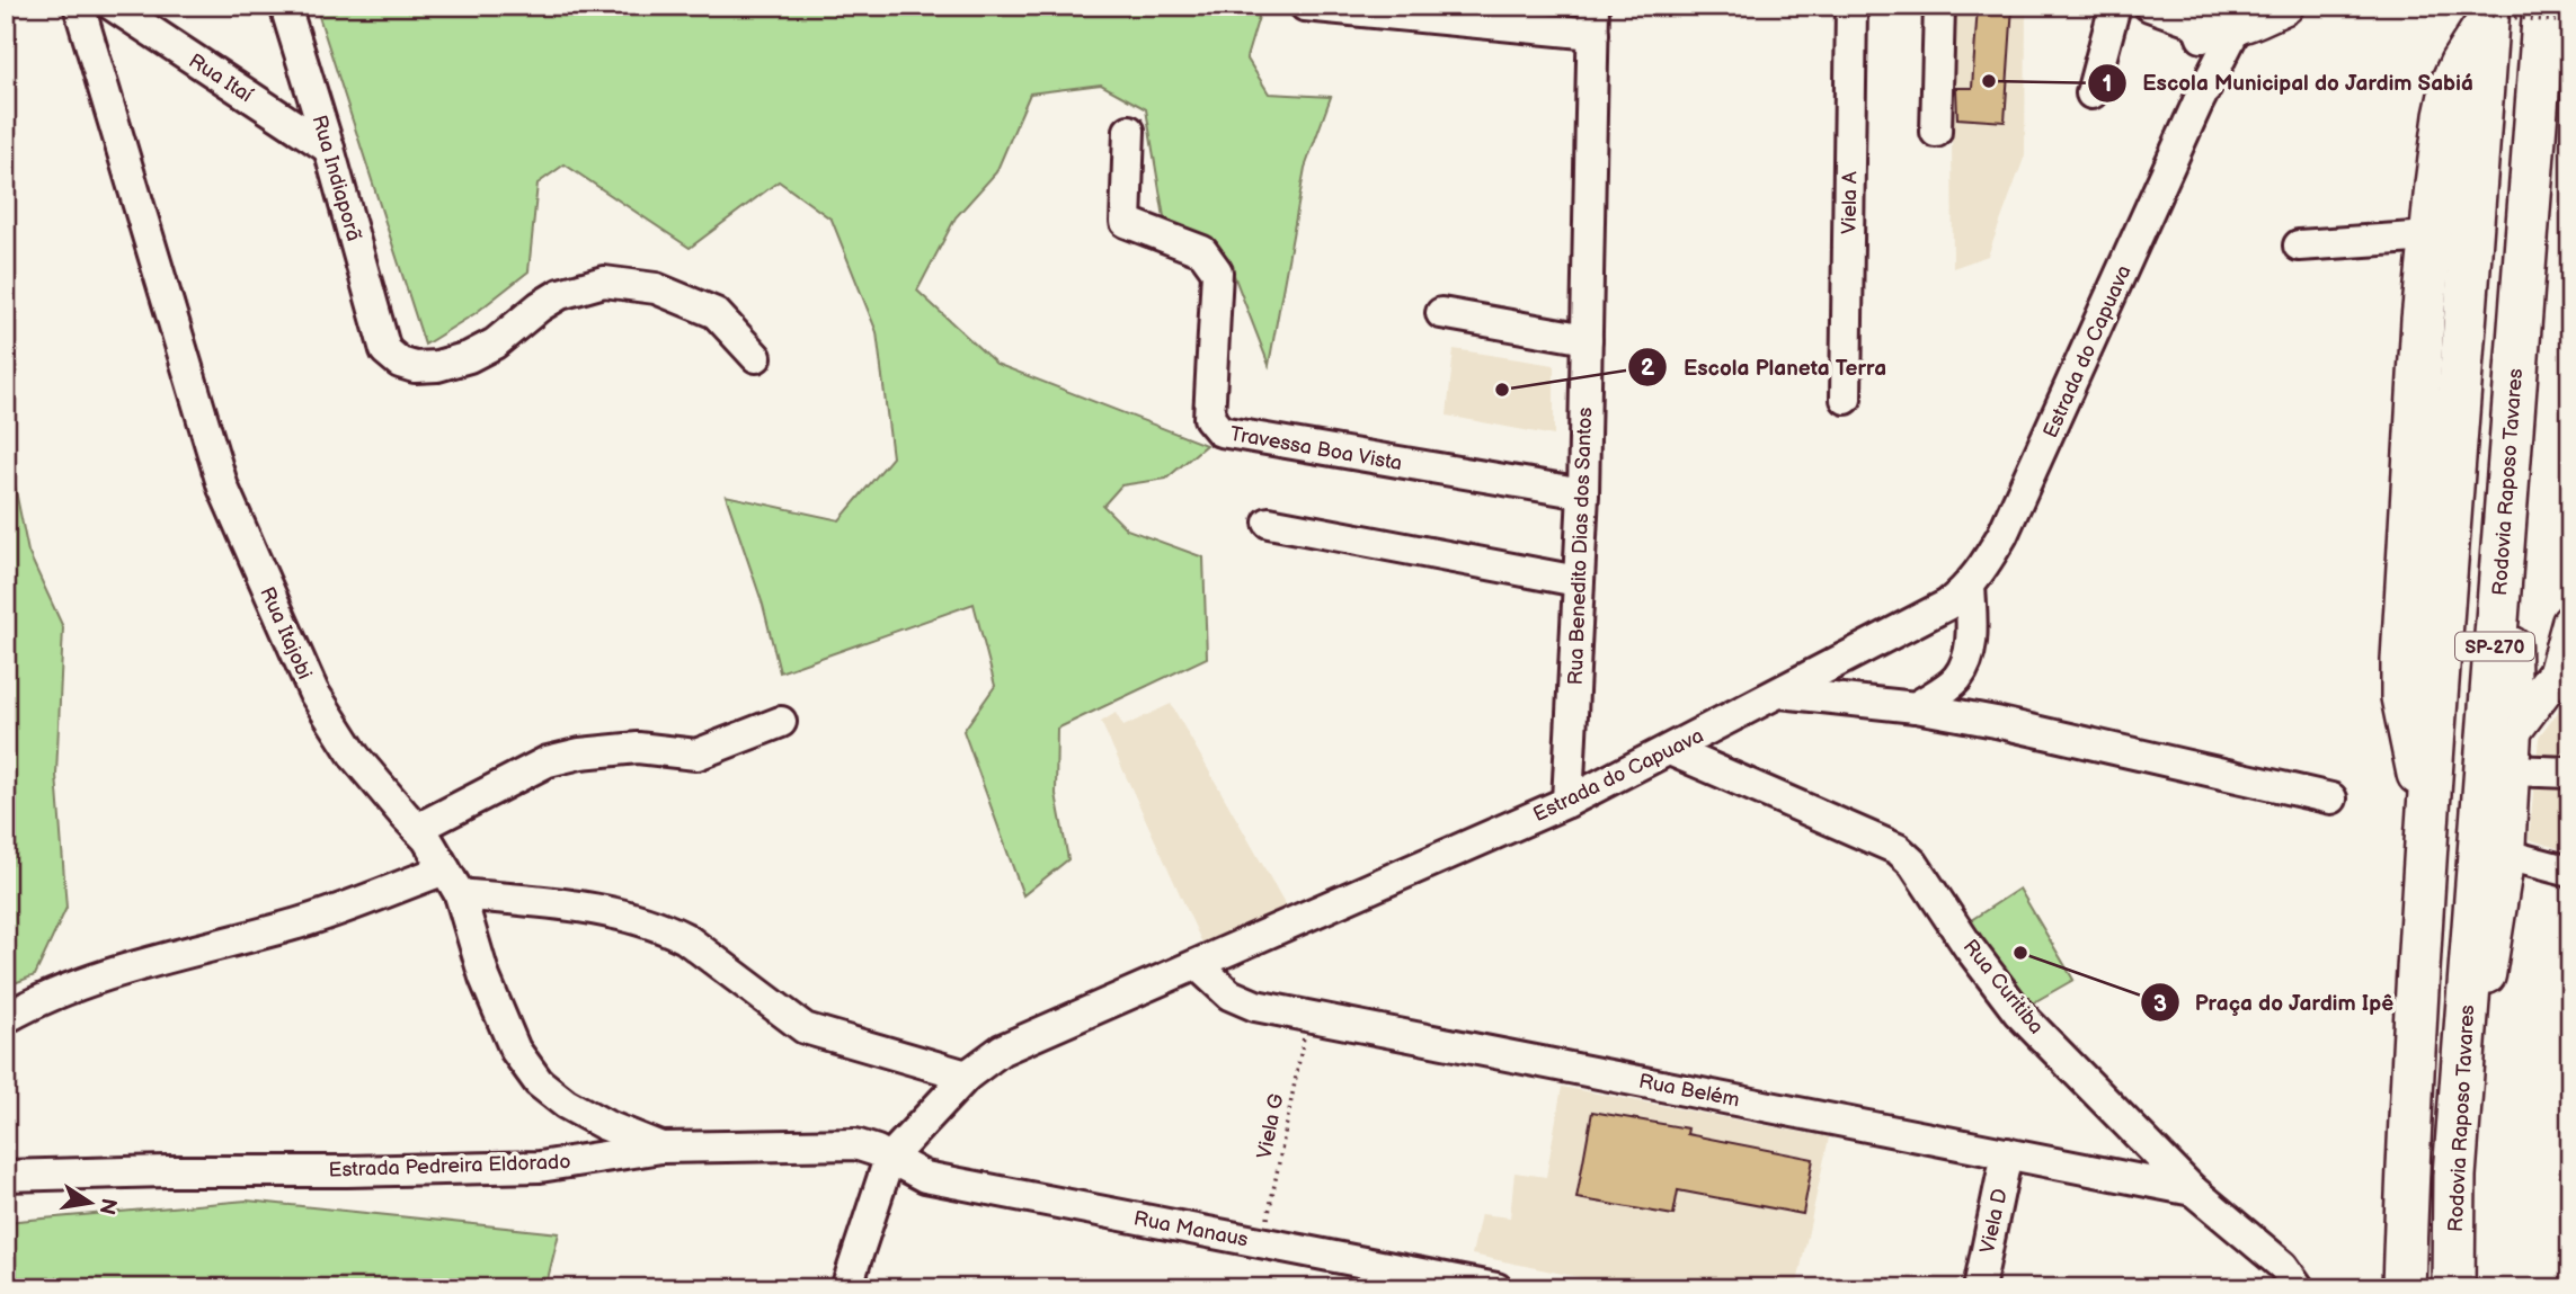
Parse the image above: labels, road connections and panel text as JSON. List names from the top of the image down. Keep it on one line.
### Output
{"streets":{"highway":["Rodovia Raposo Tavares","SP-270"],"street":["Rua Itaí","Rua Indiaporã","Viela A","Estrada do Capuava","Travessa Boa Vista","Rua Benedito Dias dos Santos","Rua Itajobi","Rua Curitiba","Rua Belém","Estrada Pedreira Eldorado","Viela D","Rua Manaus"],"path":["Viela G"]},"crossings":[["Rua Itaí","Rua Indiaporã"],["Estrada do Capuava","Rua Benedito Dias dos Santos"],["Estrada do Capuava","Rua Curitiba"],["Estrada do Capuava","Rua Belém"],["Estrada do Capuava","Estrada Pedreira Eldorado"],["Estrada do Capuava","Rua Manaus"],["Travessa Boa Vista","Rua Benedito Dias dos Santos"],["Rua Itajobi","Estrada Pedreira Eldorado"],["Rua Curitiba","Rua Belém"],["Rua Belém","Viela G"],["Rua Belém","Viela D"],["Viela G","Rua Manaus"],["Estrada Pedreira Eldorado","Rua Manaus"]],"places":["Escola Municipal do Jardim Sabiá","Escola Planeta Terra","Praça do Jardim Ipê"],"north":"right"}
